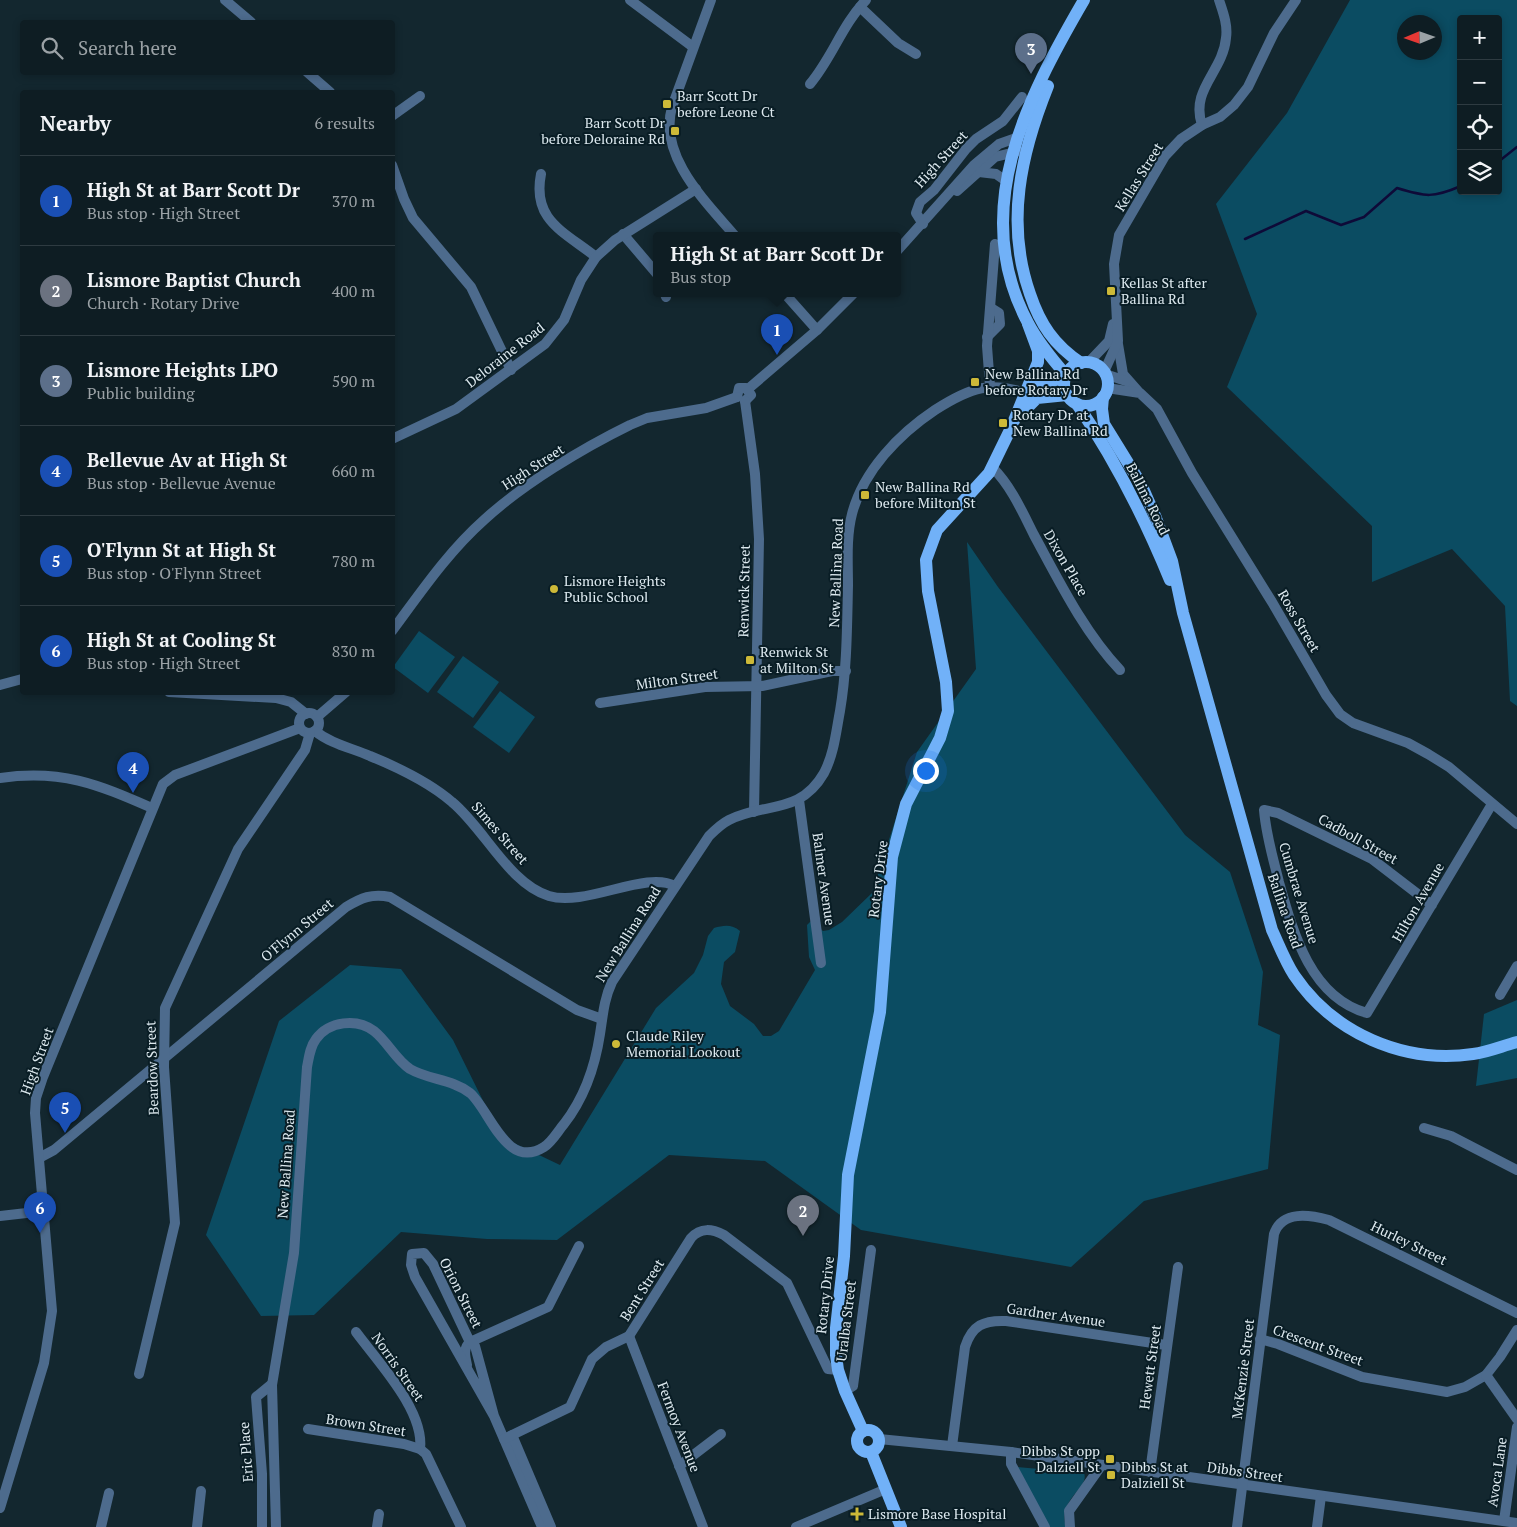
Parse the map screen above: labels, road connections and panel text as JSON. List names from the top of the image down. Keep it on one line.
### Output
{"streets":{"main road":["Ballina Road","Rotary Drive","Uralba Street"],"street":["High Street","Kellas Street","Deloraine Road","Dixon Place","New Ballina Road","Renwick Street","Ross Street","Milton Street","Simes Street","Cadboll Street","Balmer Avenue","Cumbrae Avenue","Hilton Avenue","O'Flynn Street","Beardow Street","Hurley Street","Bent Street","Orion Street","Gardner Avenue","Crescent Street","Norris Street","Hewett Street","McKenzie Street","Brown Street","Fermoy Avenue","Eric Place","Dibbs Street","Avoca Lane"]},"crossings":[["High Street","Renwick Street"],["High Street","Simes Street"],["High Street","O'Flynn Street"],["High Street","Beardow Street"],["Kellas Street","Ballina Road"],["Dixon Place","Rotary Drive"],["New Ballina Road","Renwick Street"],["New Ballina Road","Milton Street"],["New Ballina Road","Simes Street"],["New Ballina Road","Balmer Avenue"],["New Ballina Road","Rotary Drive"],["New Ballina Road","O'Flynn Street"],["New Ballina Road","Eric Place"],["Renwick Street","Milton Street"],["Ross Street","Hilton Avenue"],["Simes Street","Beardow Street"],["Cadboll Street","Cumbrae Avenue"],["Cadboll Street","Hilton Avenue"],["Rotary Drive","Uralba Street"],["Cumbrae Avenue","Hilton Avenue"],["O'Flynn Street","Beardow Street"],["Hurley Street","McKenzie Street"],["Bent Street","Orion Street"],["Bent Street","Uralba Street"],["Bent Street","Fermoy Avenue"],["Gardner Avenue","Hewett Street"],["Gardner Avenue","Dibbs Street"],["Uralba Street","Dibbs Street"],["Crescent Street","McKenzie Street"],["Crescent Street","Avoca Lane"],["Norris Street","Brown Street"],["Hewett Street","Dibbs Street"],["McKenzie Street","Dibbs Street"],["Dibbs Street","Avoca Lane"]],"places":{"transit":["Barr Scott Dr before Leone Ct","Barr Scott Dr before Deloraine Rd","Kellas St after Ballina Rd","New Ballina Rd before Rotary Dr","Rotary Dr at New Ballina Rd","New Ballina Rd before Milton St","Renwick St at Milton St","Dibbs St opp Dalziell St","Dibbs St at Dalziell St"],"other":["Lismore Heights Public School","Claude Riley Memorial Lookout"],"health":["Lismore Base Hospital"]},"north":"left","page":{"map_buttons":["+","−"],"search":"Search here","pins":["3","1","4","5","6","2"],"heading":["Nearby","6 results"],"list":[{"mark":"1","name":"High St at Barr Scott Dr","note":"Bus stop · High Street","value":"370 m"},{"mark":"2","name":"Lismore Baptist Church","note":"Church · Rotary Drive","value":"400 m"},{"mark":"3","name":"Lismore Heights LPO","note":"Public building","value":"590 m"},{"mark":"4","name":"Bellevue Av at High St","note":"Bus stop · Bellevue Avenue","value":"660 m"},{"mark":"5","name":"O'Flynn St at High St","note":"Bus stop · O'Flynn Street","value":"780 m"},{"mark":"6","name":"High St at Cooling St","note":"Bus stop · High Street","value":"830 m"}],"popup":["High St at Barr Scott Dr","Bus stop"]}}
